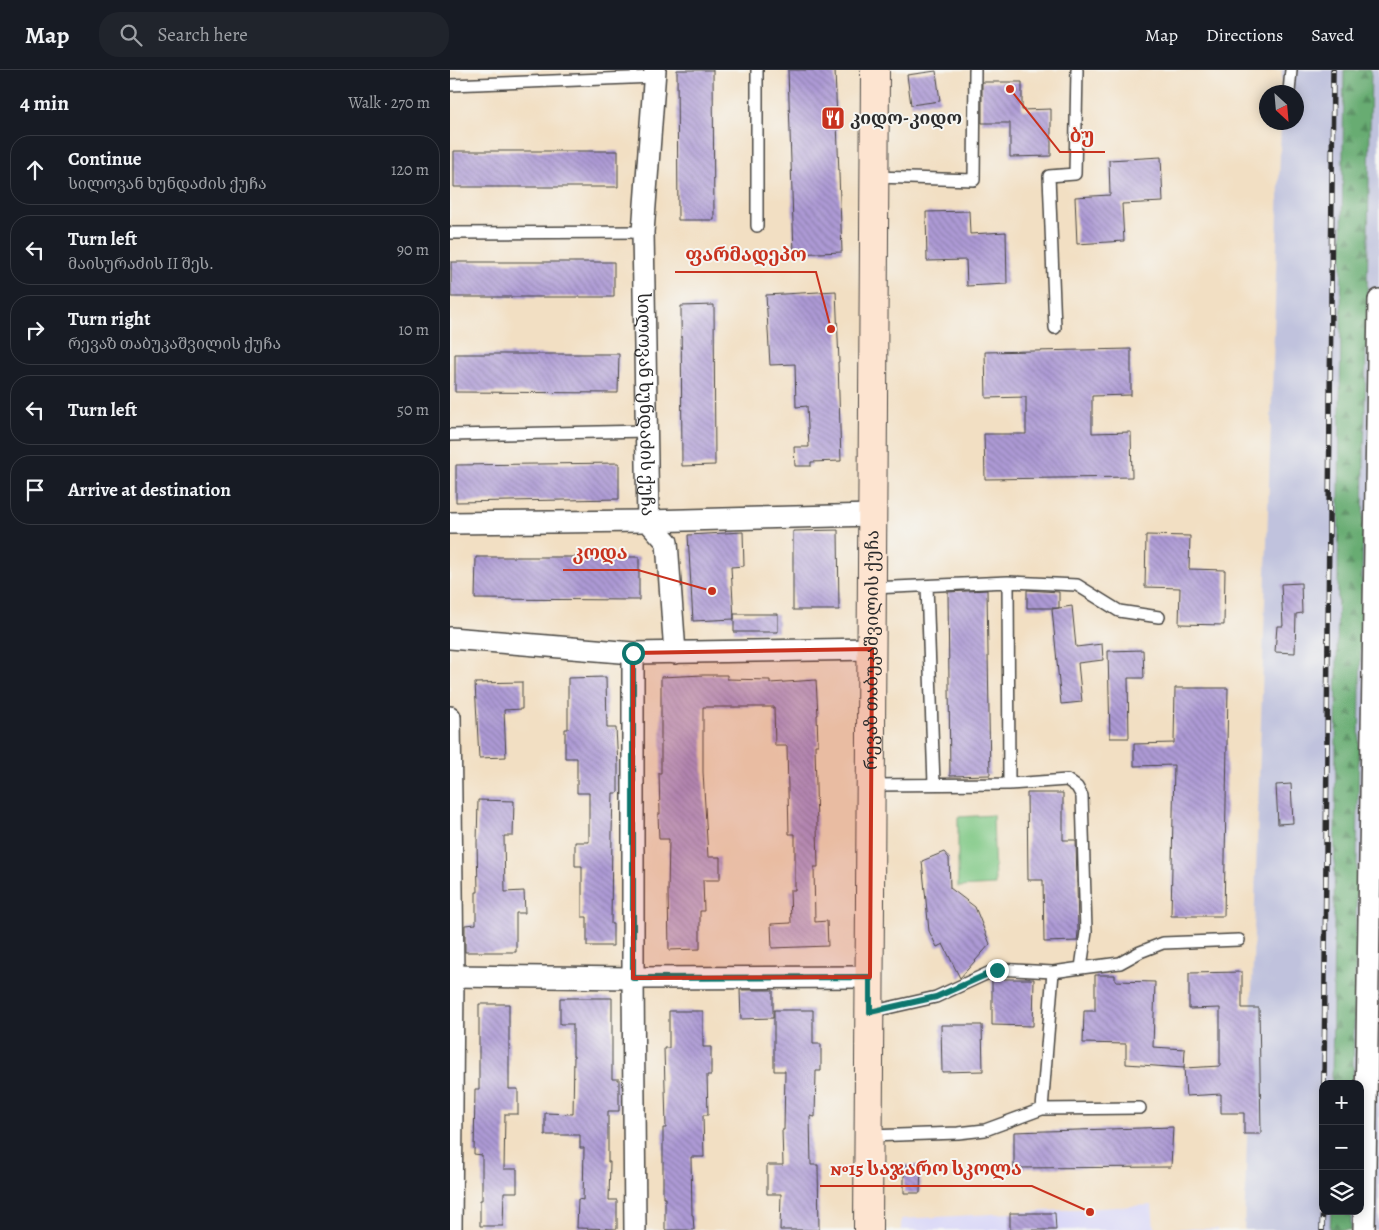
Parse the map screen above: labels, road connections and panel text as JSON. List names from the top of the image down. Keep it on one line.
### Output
{"streets":{"main road":["რევაზ თაბუკაშვილის ქუჩა"],"street":["სილოვან ხუნდაძის ქუჩა"]},"places":{"other":["ბუ","ფარმადეპო","კოდა","№15 საჯარო სკოლა"],"restaurant":["კიდო-კიდო"]},"north":"bottom right","page":{"header":"Map","search":"Search here","nav":["Map","Directions","Saved"],"heading":["4 min","Walk · 270 m"],"list":[["Continue","სილოვან ხუნდაძის ქუჩა","120 m"],["Turn left","მაისურაძის II შეს.","90 m"],["Turn right","რევაზ თაბუკაშვილის ქუჩა","10 m"],["Turn left","50 m"],"Arrive at destination"],"map_buttons":["+","−"]}}
